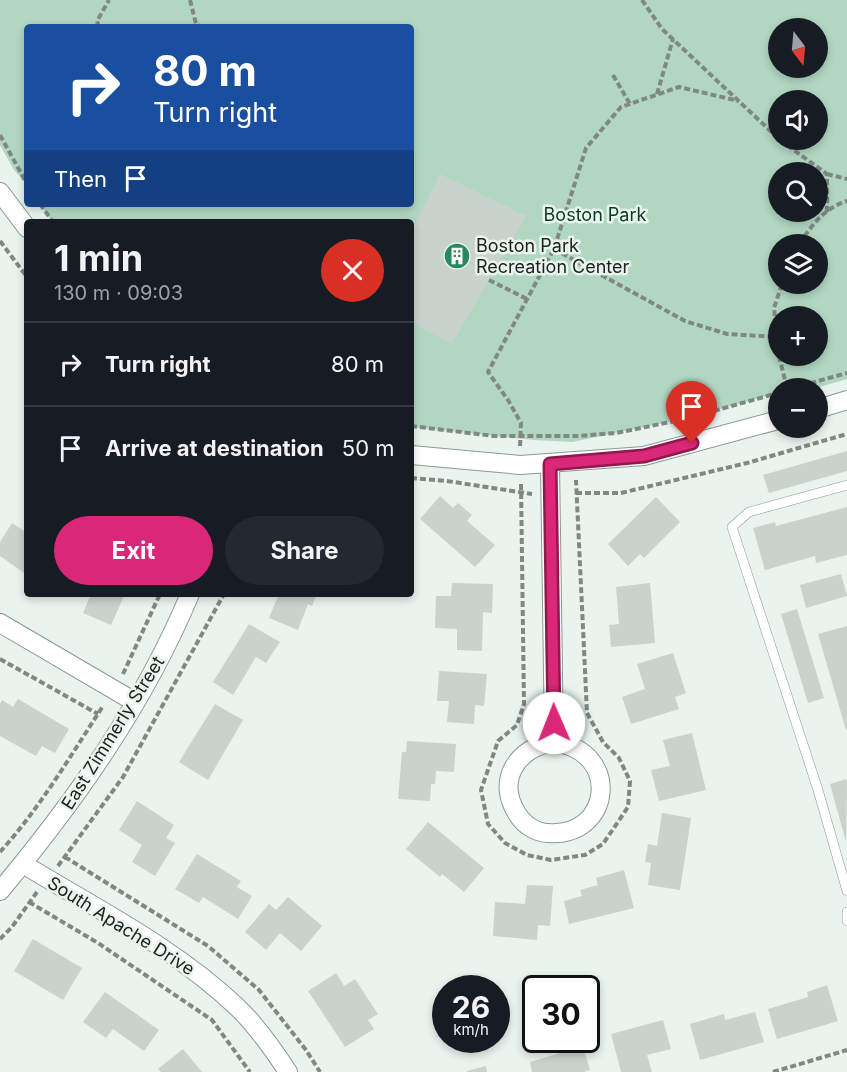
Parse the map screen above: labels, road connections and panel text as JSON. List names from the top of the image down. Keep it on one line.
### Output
{"streets":{"street":["East Zimmerly Street","South Apache Drive"]},"crossings":[["East Zimmerly Street","South Apache Drive"]],"parks":["Boston Park"],"places":{"building":["Boston Park Recreation Center"]},"north":"bottom","page":{"map_buttons":["+","−"],"turn":["80 m","Turn right"],"then":"Then","heading":["1 min","130 m · 09:03"],"list":[{"name":"Turn right","value":"80 m"},{"name":"Arrive at destination","value":"50 m"}],"buttons":["Exit","Share"],"speed":"26 km/h","limit":"30"}}
